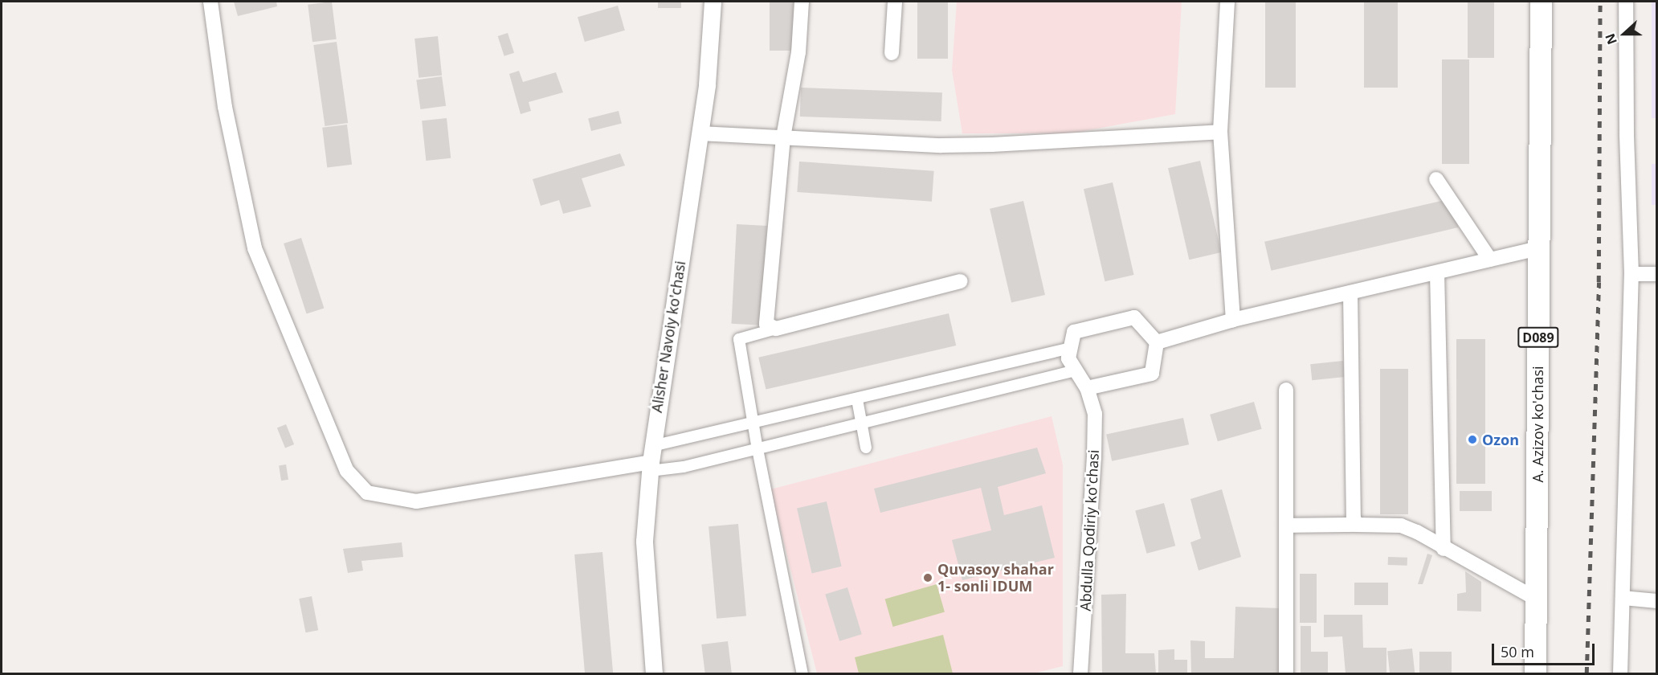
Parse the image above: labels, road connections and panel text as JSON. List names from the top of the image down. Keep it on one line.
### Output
{"streets":{"main road":["D089","A. Azizov ko'chasi"],"street":["Alisher Navoiy ko'chasi","Abdulla Qodiriy ko'chasi"]},"places":["Ozon","Quvasoy shahar 1- sonli IDUM"],"scale_bar":"50 m","north":"left"}
